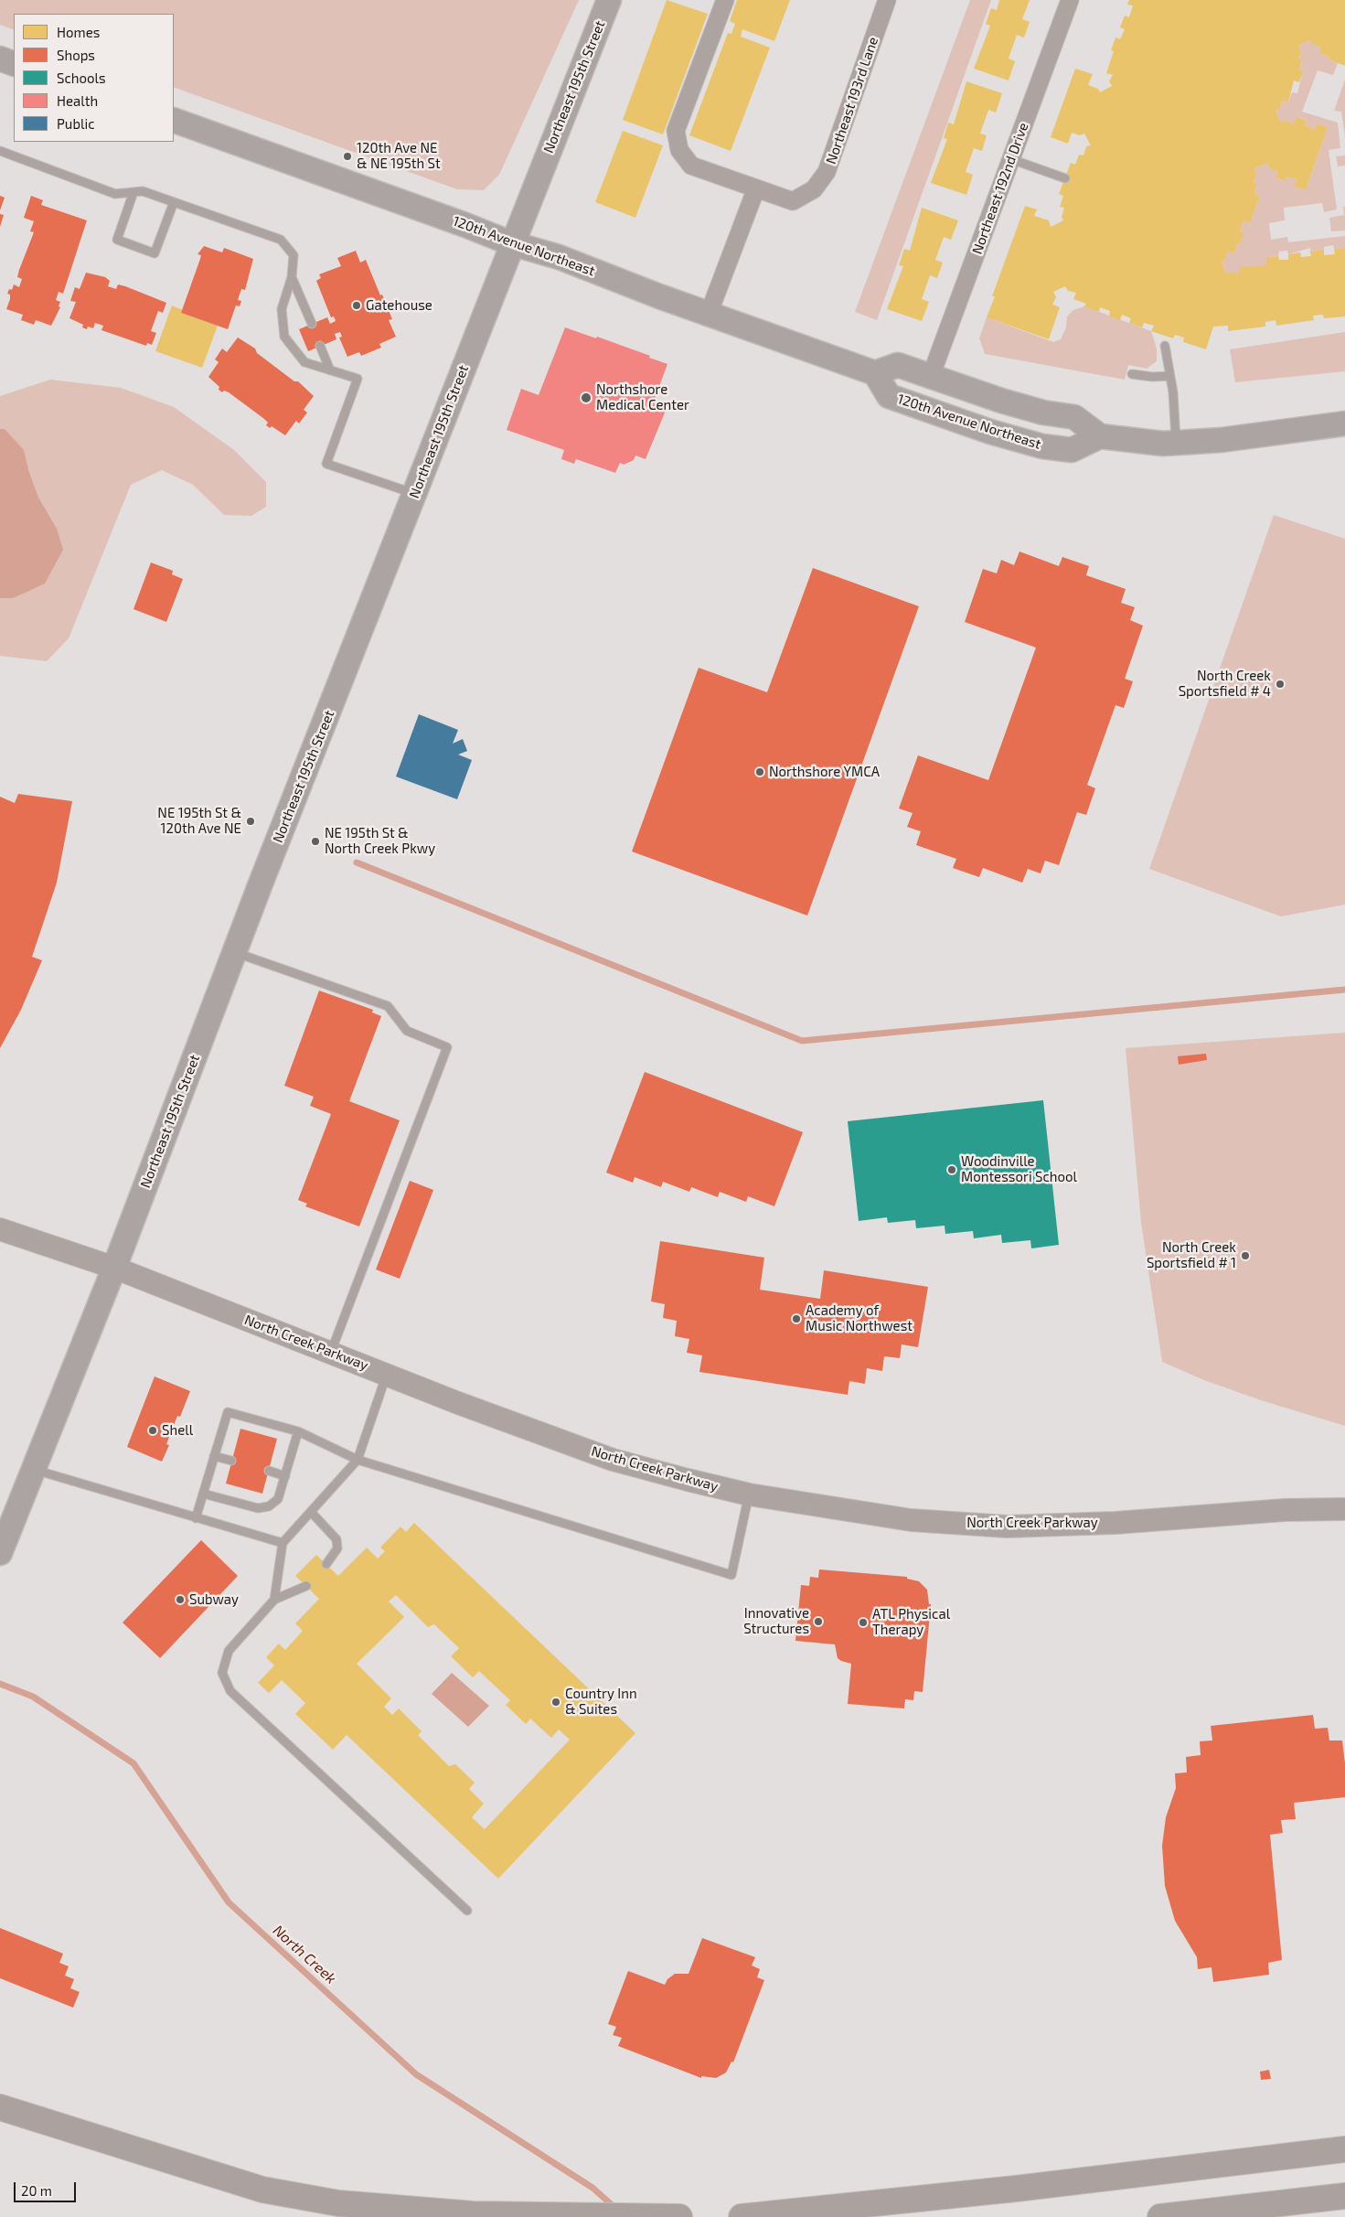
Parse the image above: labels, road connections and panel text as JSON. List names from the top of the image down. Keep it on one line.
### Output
{"streets":{"main road":["Northeast 195th Street","120th Avenue Northeast"],"street":["Northeast 193rd Lane","Northeast 192nd Drive","North Creek Parkway"]},"crossings":[["Northeast 195th Street","120th Avenue Northeast"],["Northeast 195th Street","North Creek Parkway"]],"water":["North Creek"],"places":["120th Ave NE & NE 195th St","Gatehouse","Northshore Medical Center","North Creek Sportsfield # 4","Northshore YMCA","NE 195th St & 120th Ave NE","NE 195th St & North Creek Pkwy","Woodinville Montessori School","North Creek Sportsfield # 1","Academy of Music Northwest","Shell","Subway","Innovative Structures","ATL Physical Therapy","Country Inn & Suites"],"legend":["Homes","Shops","Schools","Health","Public"],"scale_bar":"20 m"}
